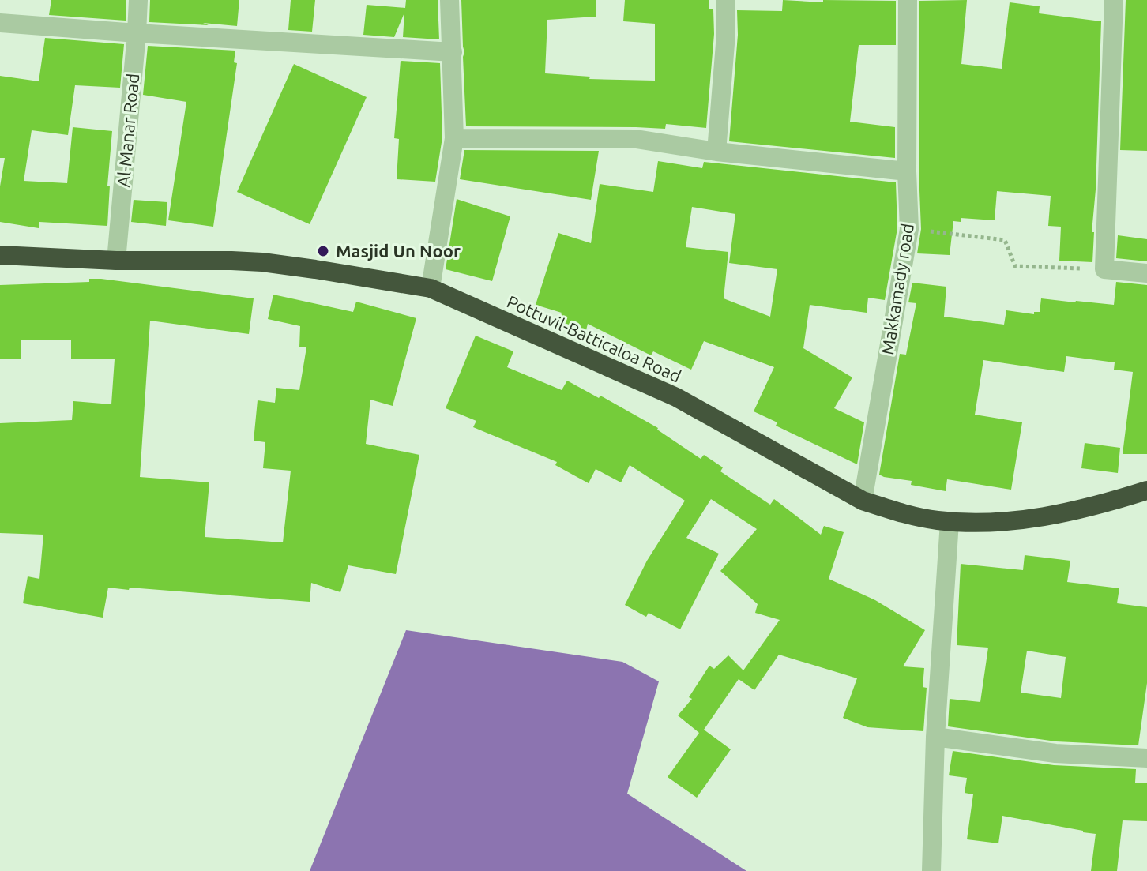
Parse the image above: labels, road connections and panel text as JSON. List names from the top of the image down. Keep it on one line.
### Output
{"streets":{"highway":["Pottuvil-Batticaloa Road"],"street":["Al-Manar Road","Makkamady road"]},"crossings":[["Al-Manar Road","Pottuvil-Batticaloa Road"],["Makkamady road","Pottuvil-Batticaloa Road"]],"places":["Masjid Un Noor"]}
